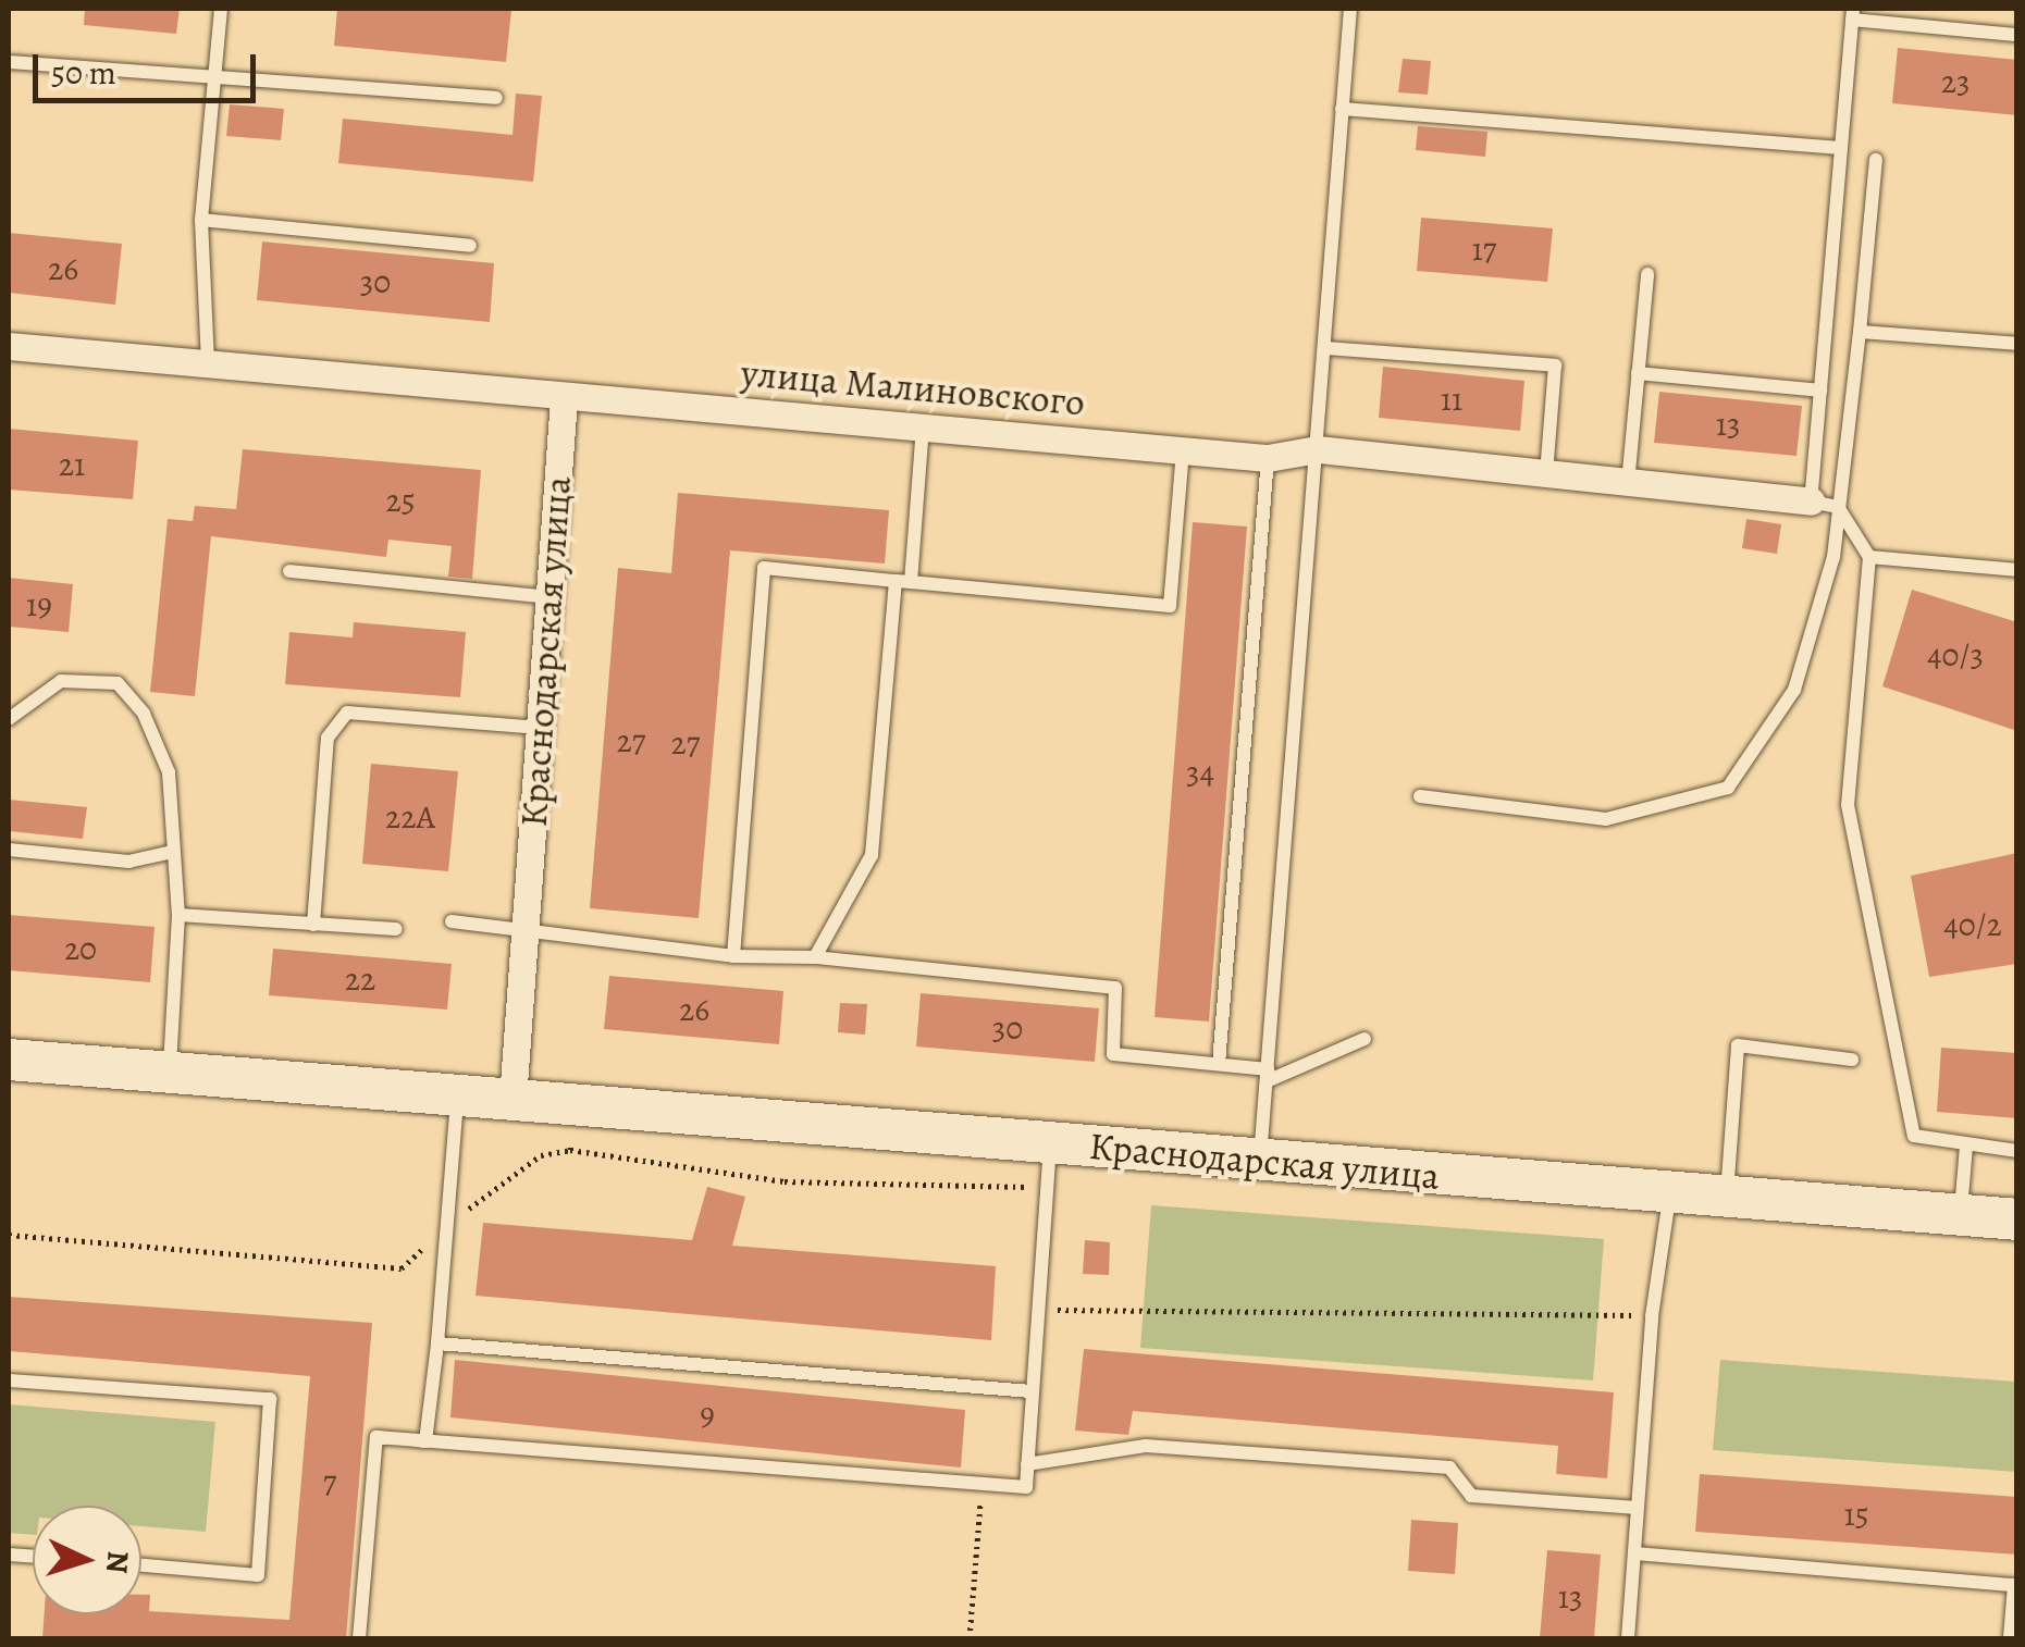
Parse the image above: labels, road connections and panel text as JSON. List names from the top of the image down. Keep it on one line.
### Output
{"streets":{"main road":["Краснодарская улица"],"street":["улица Малиновского"]},"crossings":[["улица Малиновского","Краснодарская улица"]],"house_numbers":["23","17","26","30","11","13","21","25","19","40/3","27","27","34","22А","40/2","20","22","26","30","9","7","15","13"],"scale_bar":"50 m","north":"right"}
